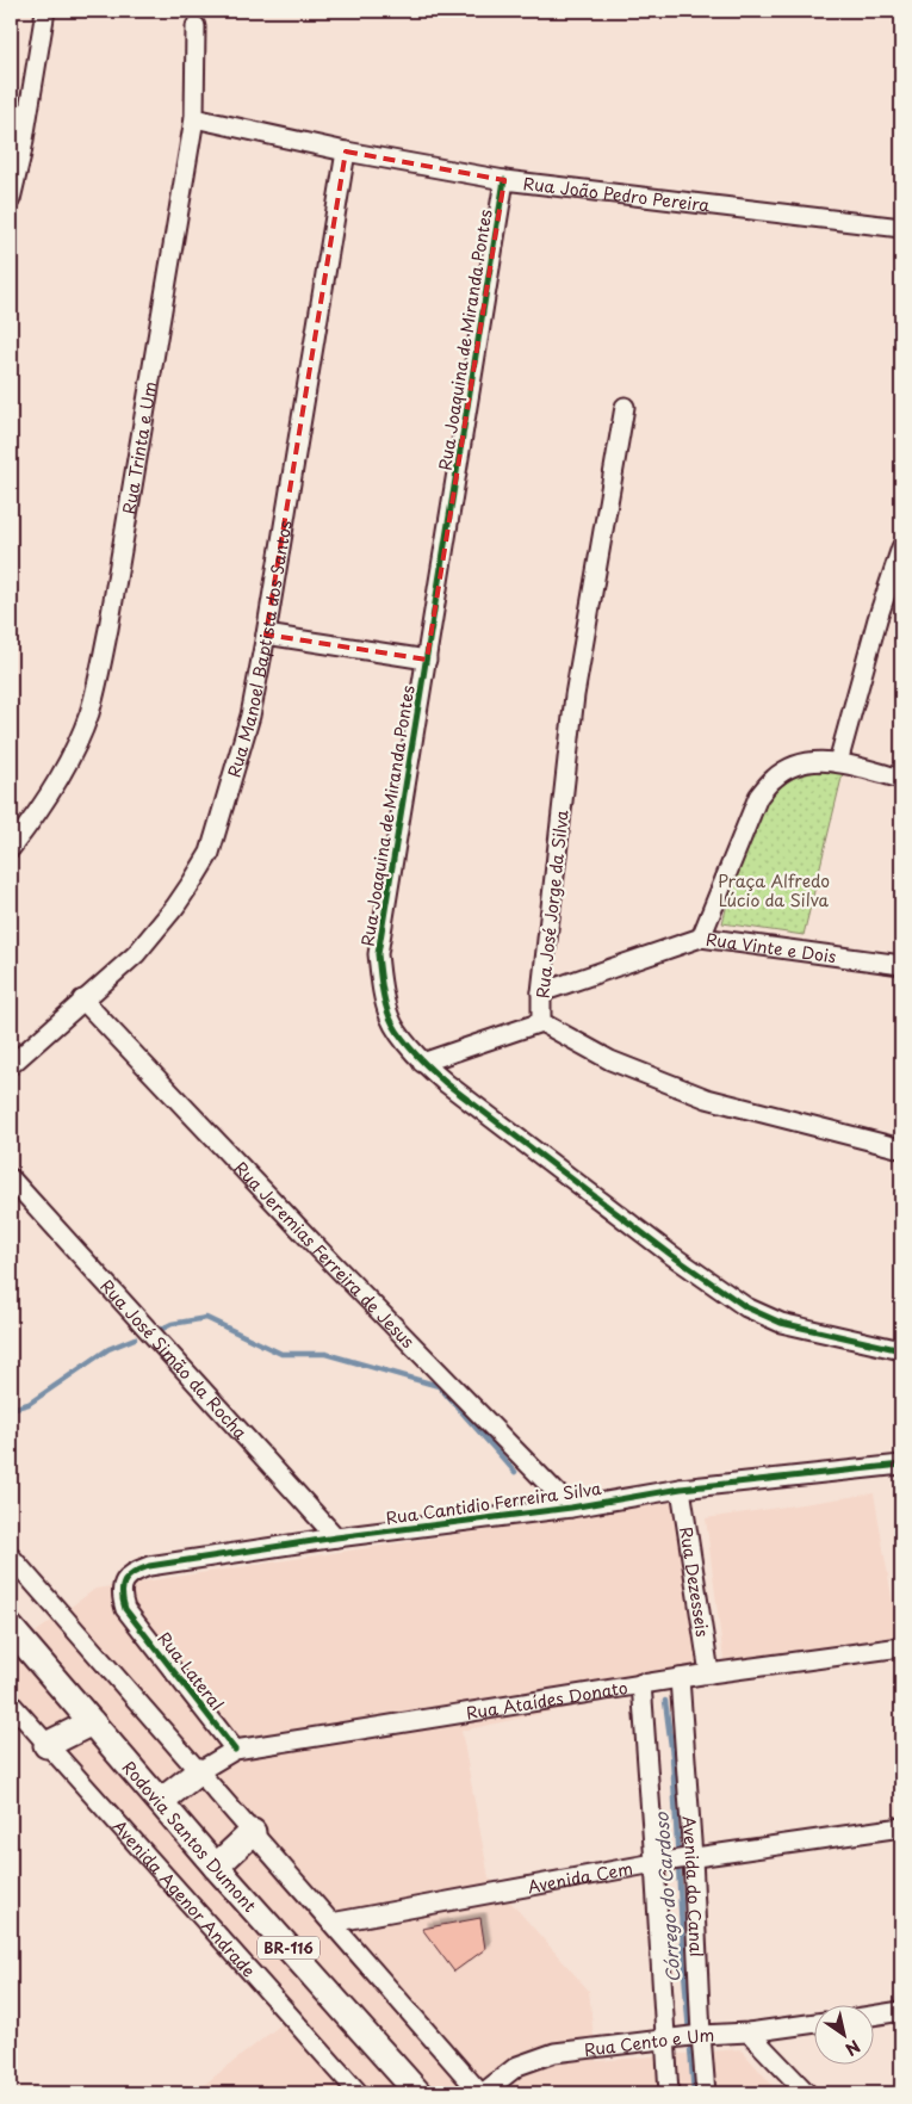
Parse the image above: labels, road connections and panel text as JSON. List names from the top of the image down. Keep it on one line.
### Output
{"streets":{"highway":["Rodovia Santos Dumont","BR-116"],"street":["Rua João Pedro Pereira","Rua Joaquina de Miranda Pontes","Rua Trinta e Um","Rua Manoel Baptista dos Santos","Rua José Jorge da Silva","Rua Vinte e Dois","Rua Jeremias Ferreira de Jesus","Rua José Simão da Rocha","Rua Cantidio Ferreira Silva","Rua Dezesseis","Rua Lateral","Rua Ataídes Donato","Avenida Cem","Avenida do Canal","Avenida Agenor Andrade","Rua Cento e Um"]},"crossings":[["Rua João Pedro Pereira","Rua Joaquina de Miranda Pontes"],["Rua João Pedro Pereira","Rua Trinta e Um"],["Rua João Pedro Pereira","Rua Manoel Baptista dos Santos"],["Rua Manoel Baptista dos Santos","Rua Jeremias Ferreira de Jesus"],["Rua José Jorge da Silva","Rua Vinte e Dois"],["Rua Jeremias Ferreira de Jesus","Rua Cantidio Ferreira Silva"],["Rua José Simão da Rocha","Rua Cantidio Ferreira Silva"],["Rua Cantidio Ferreira Silva","Rua Dezesseis"],["Rua Cantidio Ferreira Silva","Rua Lateral"],["Rua Dezesseis","Rua Ataídes Donato"],["Rua Lateral","Rua Ataídes Donato"],["Rua Ataídes Donato","Avenida do Canal"],["Avenida Cem","Avenida do Canal"],["Avenida do Canal","Rua Cento e Um"]],"water":["Córrego do Cardoso"],"parks":["Praça Alfredo Lúcio da Silva"],"north":"bottom right"}
